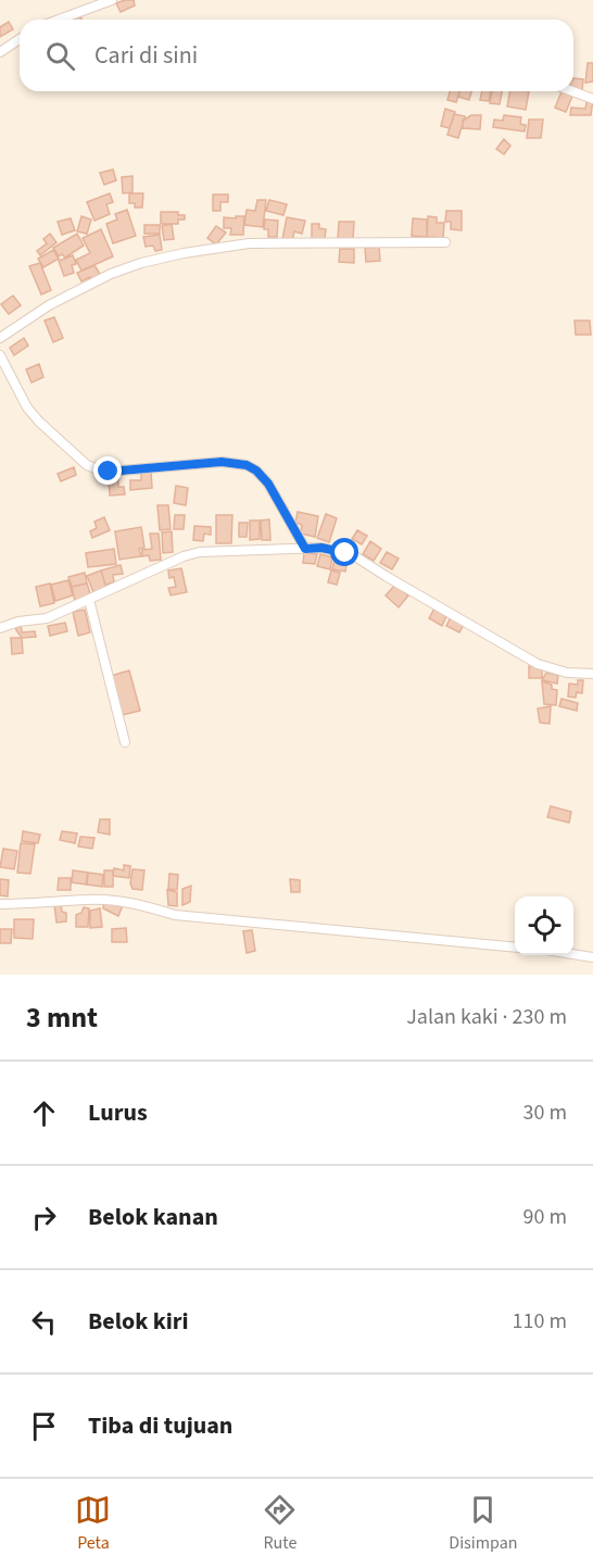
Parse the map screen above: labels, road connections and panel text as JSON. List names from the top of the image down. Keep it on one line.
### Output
{"page":{"search":"Cari di sini","heading":["3 mnt","Jalan kaki · 230 m"],"list":[["Lurus","30 m"],["Belok kanan","90 m"],["Belok kiri","110 m"],"Tiba di tujuan"],"nav":["Peta","Rute","Disimpan"]}}
